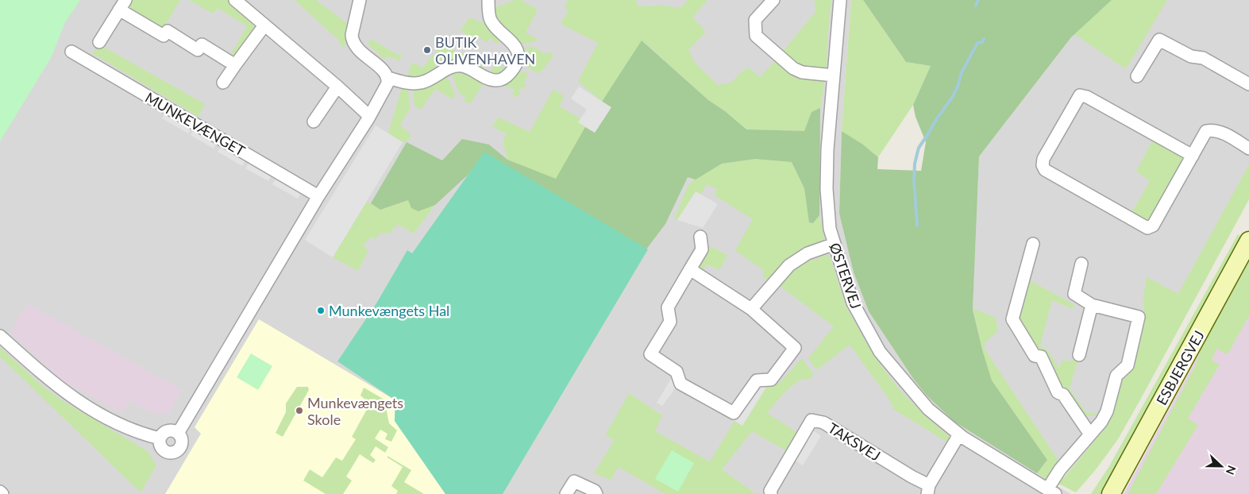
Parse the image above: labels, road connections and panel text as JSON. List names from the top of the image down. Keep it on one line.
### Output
{"streets":{"main road":["ESBJERGVEJ"],"street":["MUNKEVÆNGET","ØSTERVEJ","TAKSVEJ"]},"crossings":[["ØSTERVEJ","TAKSVEJ"]],"places":["BUTIK OLIVENHAVEN","Munkevængets Hal","Munkevængets Skole"],"north":"right"}
